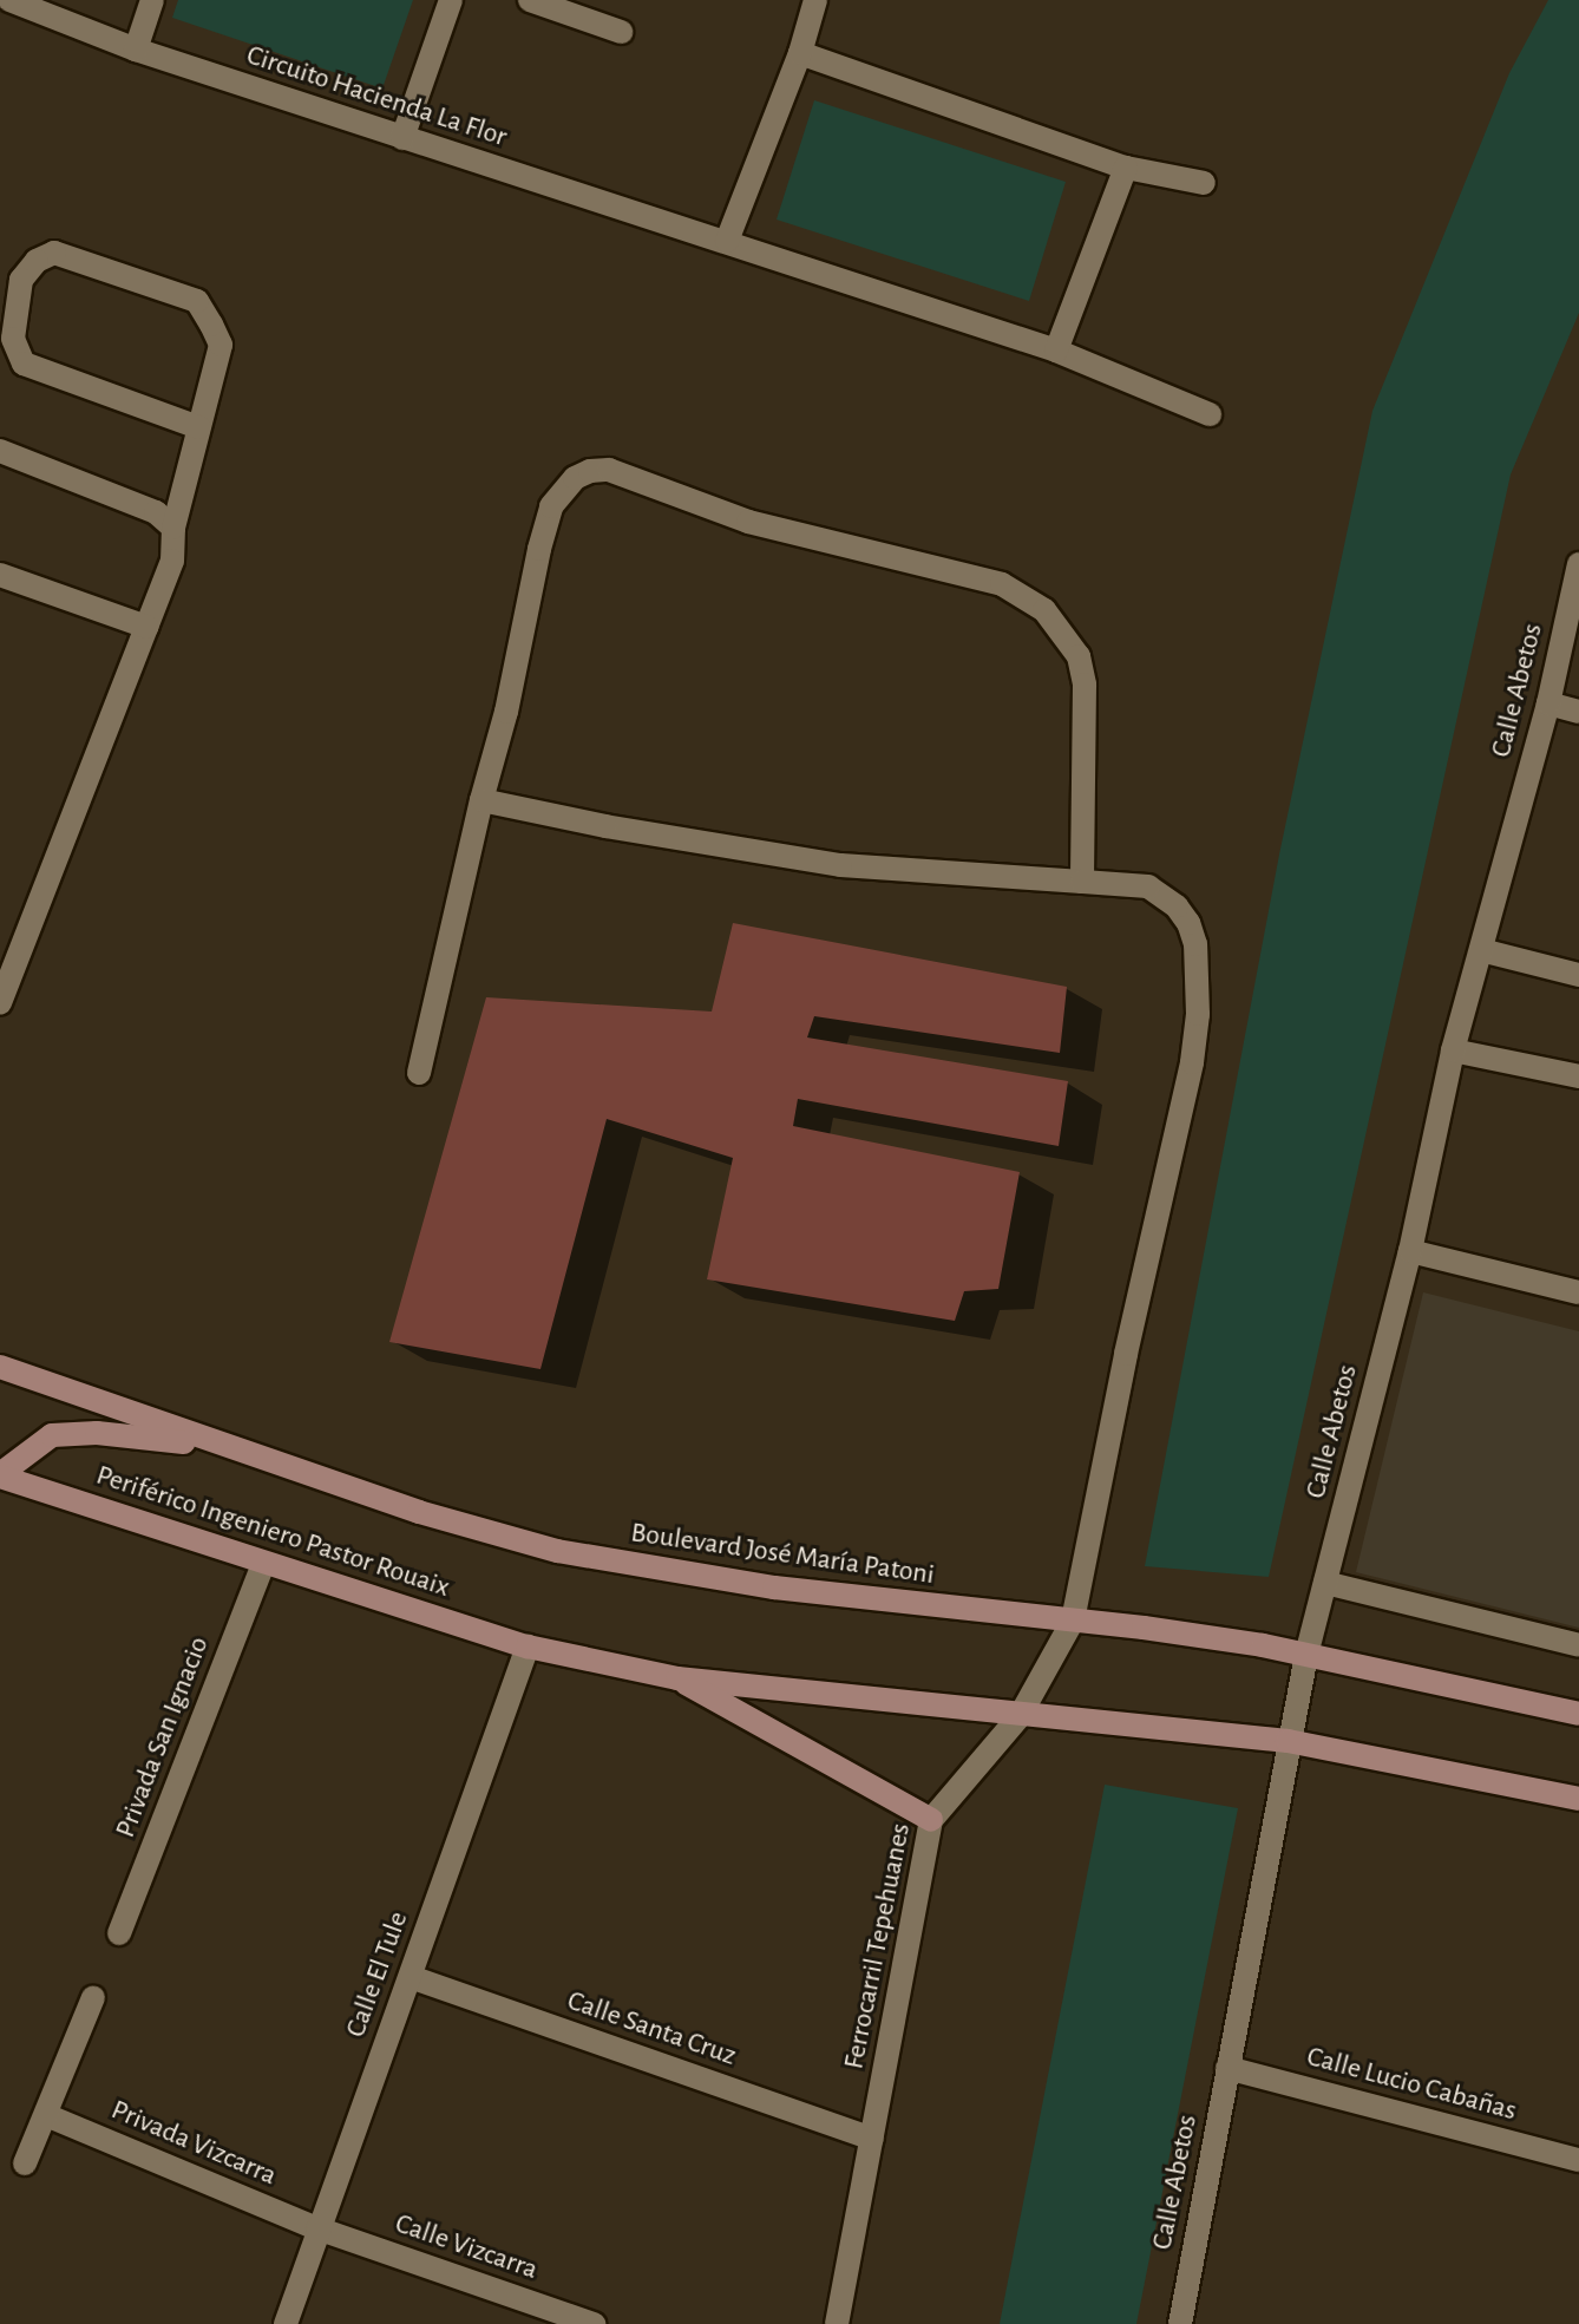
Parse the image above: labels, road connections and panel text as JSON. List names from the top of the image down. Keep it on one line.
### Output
{"streets":{"main road":["Periférico Ingeniero Pastor Rouaix","Boulevard José María Patoni"],"street":["Circuito Hacienda La Flor","Calle Abetos","Privada San Ignacio","Ferrocarril Tepehuanes","Calle El Tule","Calle Santa Cruz","Calle Lucio Cabañas","Privada Vizcarra","Calle Vizcarra"]},"crossings":[["Calle Abetos","Boulevard José María Patoni"],["Calle Abetos","Calle Lucio Cabañas"],["Periférico Ingeniero Pastor Rouaix","Privada San Ignacio"],["Periférico Ingeniero Pastor Rouaix","Calle El Tule"],["Boulevard José María Patoni","Ferrocarril Tepehuanes"],["Ferrocarril Tepehuanes","Calle Santa Cruz"],["Calle El Tule","Calle Santa Cruz"],["Calle El Tule","Privada Vizcarra"],["Calle El Tule","Calle Vizcarra"],["Privada Vizcarra","Calle Vizcarra"]]}
